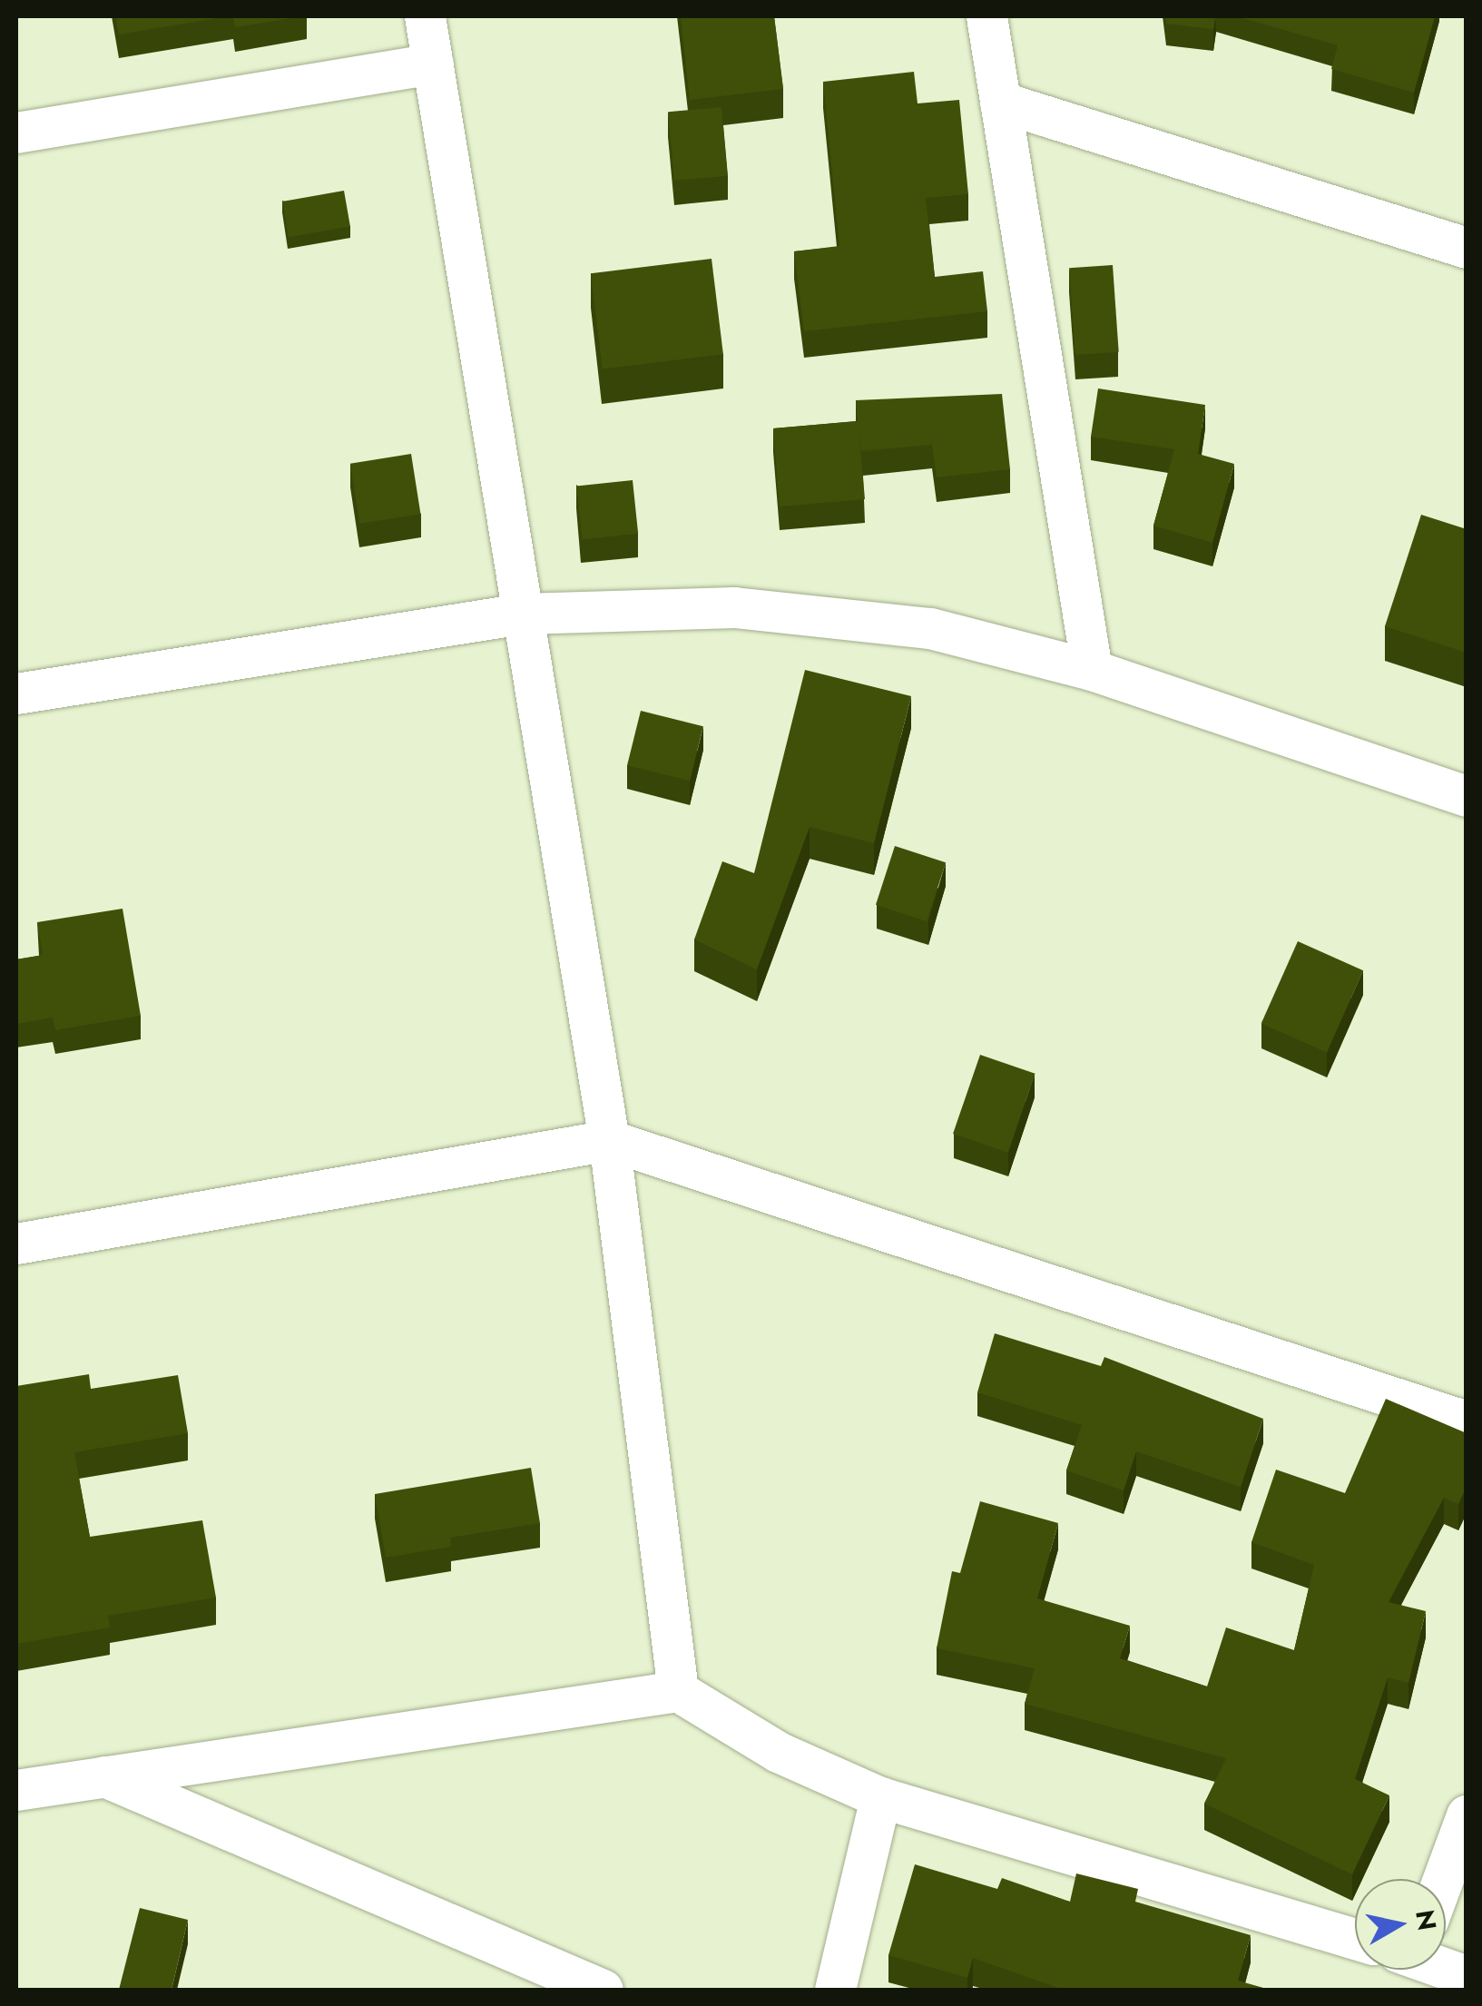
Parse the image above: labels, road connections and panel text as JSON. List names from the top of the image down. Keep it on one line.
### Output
{"north":"right"}
